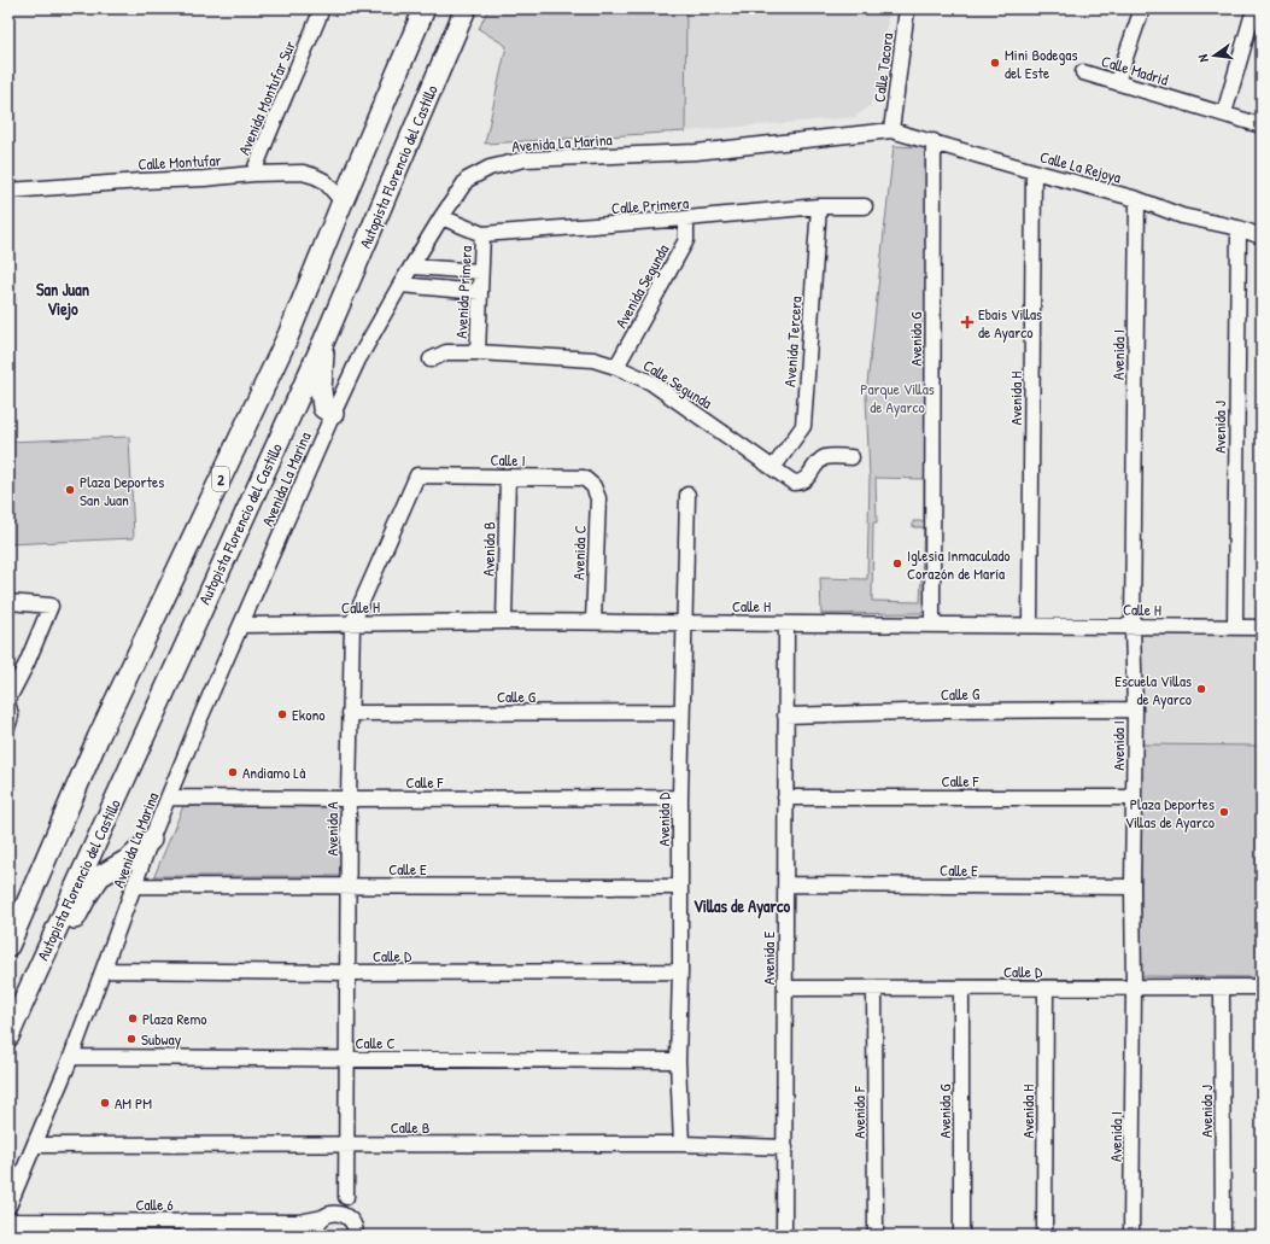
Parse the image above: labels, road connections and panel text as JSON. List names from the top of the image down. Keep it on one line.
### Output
{"streets":{"highway":["Autopista Florencio del Castillo","2"],"street":["Calle Tacora","Calle Madrid","Avenida Montufar Sur","Avenida La Marina","Calle Montufar","Calle La Rejoya","Calle Primera","Avenida Segunda","Avenida Primera","Avenida G","Avenida Tercera","Avenida I","Calle Segunda","Avenida H","Avenida J","Calle I","Avenida B","Avenida C","Calle H","Calle G","Calle F","Avenida D","Avenida A","Calle E","Calle D","Avenida E","Calle C","Avenida F","Calle B","Calle 6"]},"crossings":[["Calle Tacora","Avenida La Marina"],["Calle Tacora","Calle La Rejoya"],["Avenida Montufar Sur","Calle Montufar"],["Avenida La Marina","Calle La Rejoya"],["Avenida La Marina","Calle Primera"],["Avenida La Marina","Calle H"],["Avenida La Marina","Calle F"],["Avenida La Marina","Calle E"],["Avenida La Marina","Calle D"],["Avenida La Marina","Calle C"],["Avenida La Marina","Calle B"],["Calle Montufar","2"],["Calle La Rejoya","Avenida G"],["Calle La Rejoya","Avenida I"],["Calle La Rejoya","Avenida H"],["Calle La Rejoya","Avenida J"],["Calle Primera","Avenida Segunda"],["Calle Primera","Avenida Primera"],["Calle Primera","Avenida Tercera"],["Avenida Segunda","Calle Segunda"],["Avenida Primera","Calle Segunda"],["Avenida G","Calle H"],["Avenida G","Calle D"],["Avenida Tercera","Calle Segunda"],["Avenida I","Calle H"],["Avenida I","Calle G"],["Avenida I","Calle F"],["Avenida I","Calle E"],["Avenida I","Calle D"],["Avenida H","Calle H"],["Avenida H","Calle D"],["Avenida J","Calle H"],["Avenida J","Calle D"],["Calle I","Avenida B"],["Calle I","Avenida C"],["Calle I","Avenida A"],["Avenida B","Calle H"],["Avenida C","Calle H"],["Calle H","Avenida D"],["Calle H","Avenida A"],["Calle H","Avenida E"],["Calle G","Avenida D"],["Calle G","Avenida A"],["Calle G","Avenida E"],["Calle F","Avenida D"],["Calle F","Avenida A"],["Calle F","Avenida E"],["Avenida D","Calle E"],["Avenida D","Calle D"],["Avenida D","Calle C"],["Avenida D","Calle B"],["Avenida A","Calle E"],["Avenida A","Calle D"],["Avenida A","Calle C"],["Avenida A","Calle B"],["Calle E","Avenida E"],["Calle D","Avenida E"],["Calle D","Avenida F"],["Avenida E","Calle B"]],"districts":["San Juan Viejo","Villas de Ayarco"],"parks":["Parque Villas de Ayarco"],"places":{"other":["Mini Bodegas del Este","Plaza Deportes San Juan","Iglesia Inmaculado Corazón de María","Escuela Villas de Ayarco","Ekono","Andiamo Là","Plaza Deportes Villas de Ayarco","Plaza Remo","Subway","AM PM"],"health":["Ebais Villas de Ayarco"]},"north":"left"}
